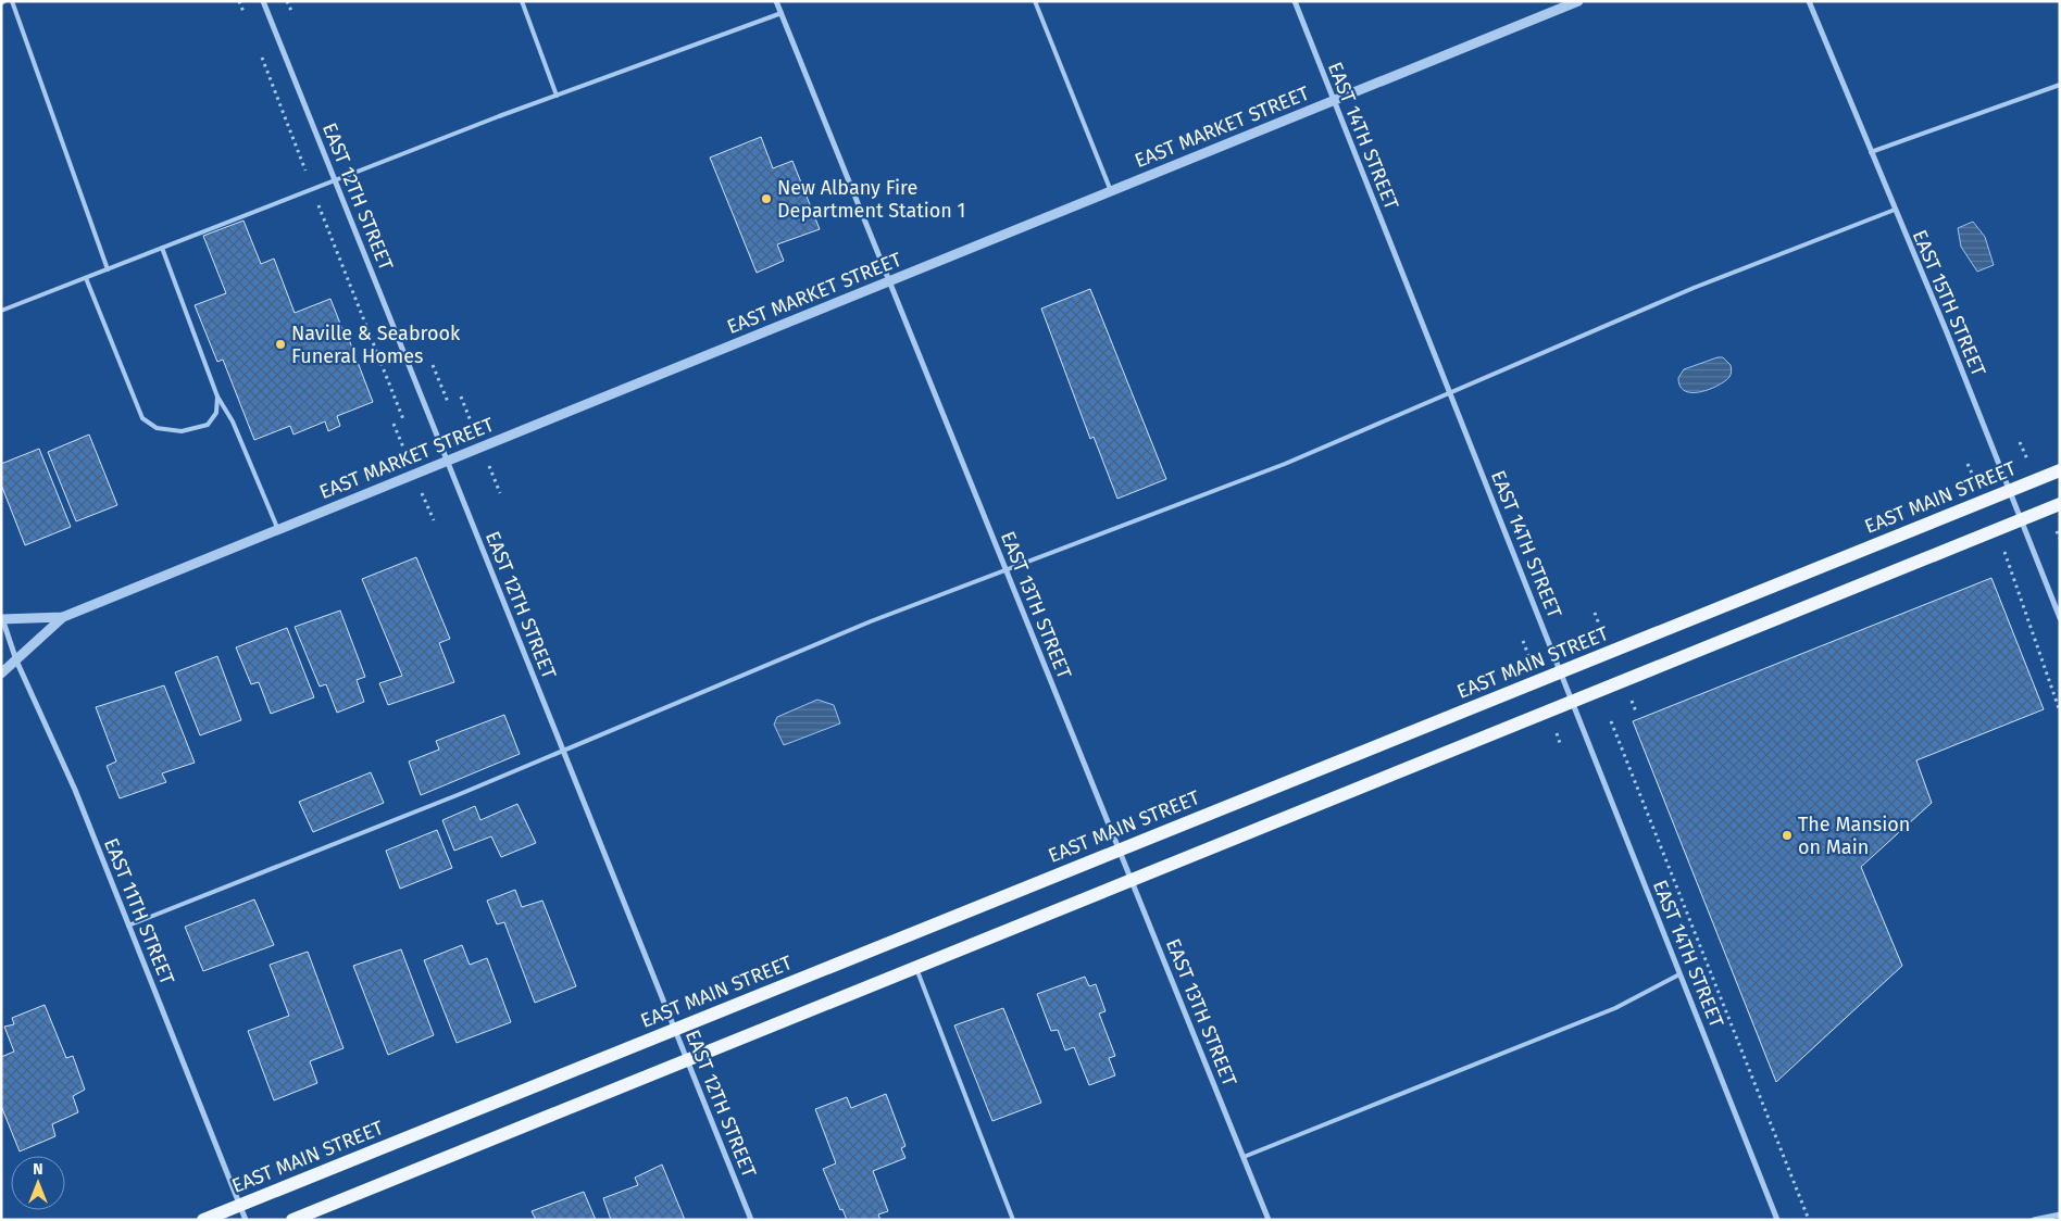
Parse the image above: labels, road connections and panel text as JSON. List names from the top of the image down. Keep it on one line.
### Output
{"streets":{"main road":["EAST MAIN STREET"],"street":["EAST MARKET STREET","EAST 14TH STREET","EAST 12TH STREET","EAST 15TH STREET","EAST 13TH STREET","EAST 11TH STREET"]},"crossings":[["EAST MARKET STREET","EAST 14TH STREET"],["EAST MARKET STREET","EAST 12TH STREET"],["EAST MARKET STREET","EAST 13TH STREET"],["EAST MARKET STREET","EAST 11TH STREET"],["EAST 14TH STREET","EAST MAIN STREET"],["EAST 12TH STREET","EAST MAIN STREET"],["EAST 15TH STREET","EAST MAIN STREET"],["EAST MAIN STREET","EAST 13TH STREET"],["EAST MAIN STREET","EAST 11TH STREET"]],"places":["New Albany Fire Department Station 1","Naville & Seabrook Funeral Homes","The Mansion on Main"],"north":"top"}
